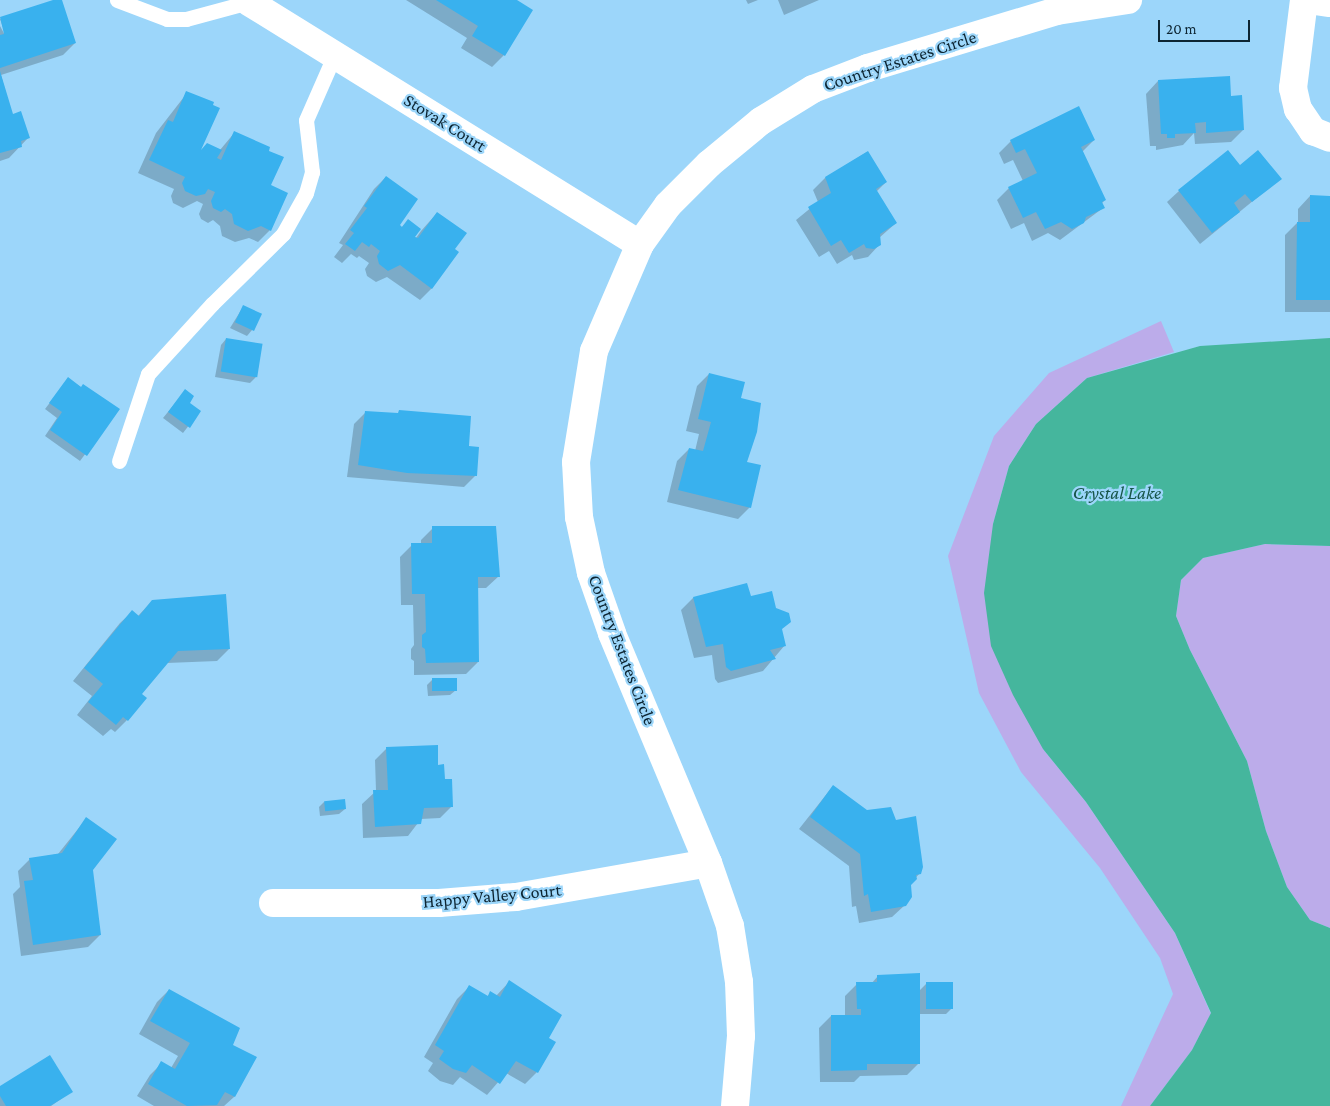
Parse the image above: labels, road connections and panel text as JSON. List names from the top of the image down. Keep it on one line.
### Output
{"streets":{"street":["Country Estates Circle","Stovak Court","Happy Valley Court"]},"crossings":[["Country Estates Circle","Stovak Court"],["Country Estates Circle","Happy Valley Court"]],"water":["Crystal Lake"],"scale_bar":"20 m"}
